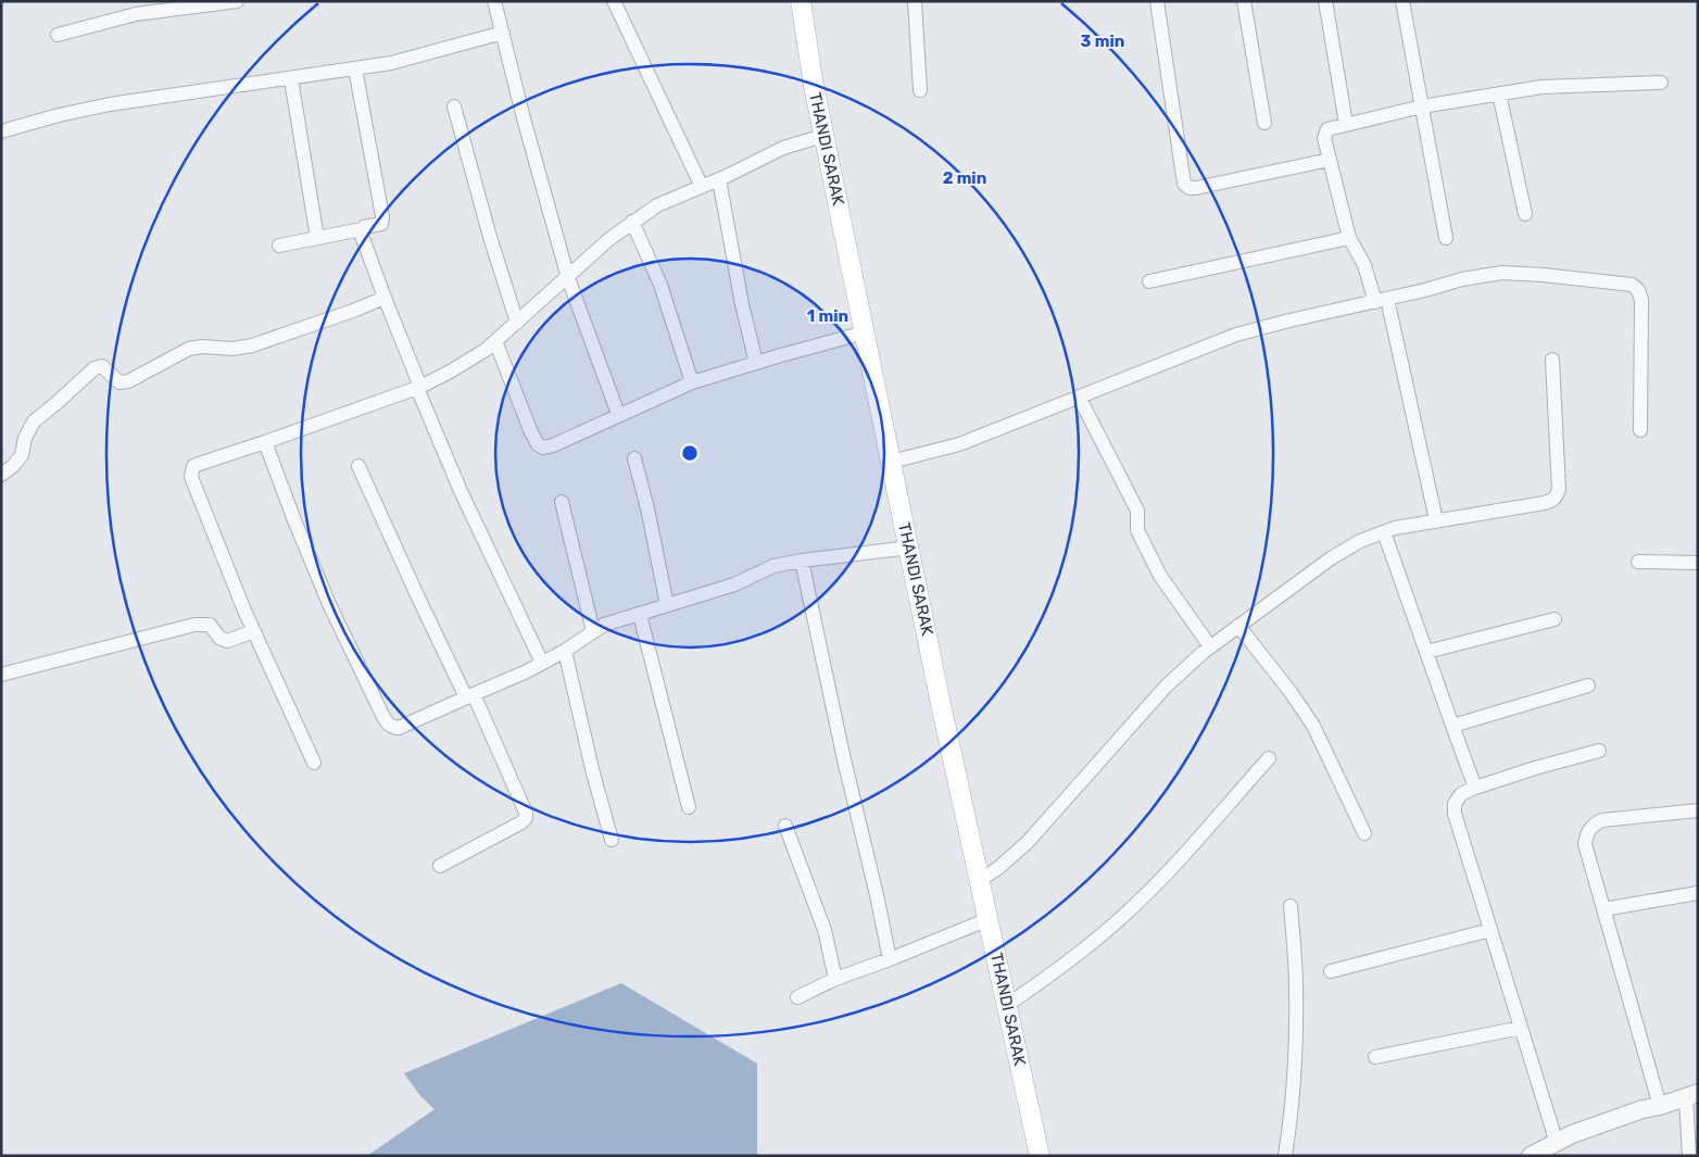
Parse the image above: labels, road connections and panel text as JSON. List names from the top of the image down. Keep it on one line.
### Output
{"streets":{"main road":["THANDI SARAK"]},"rings":["3 min","2 min","1 min"]}
